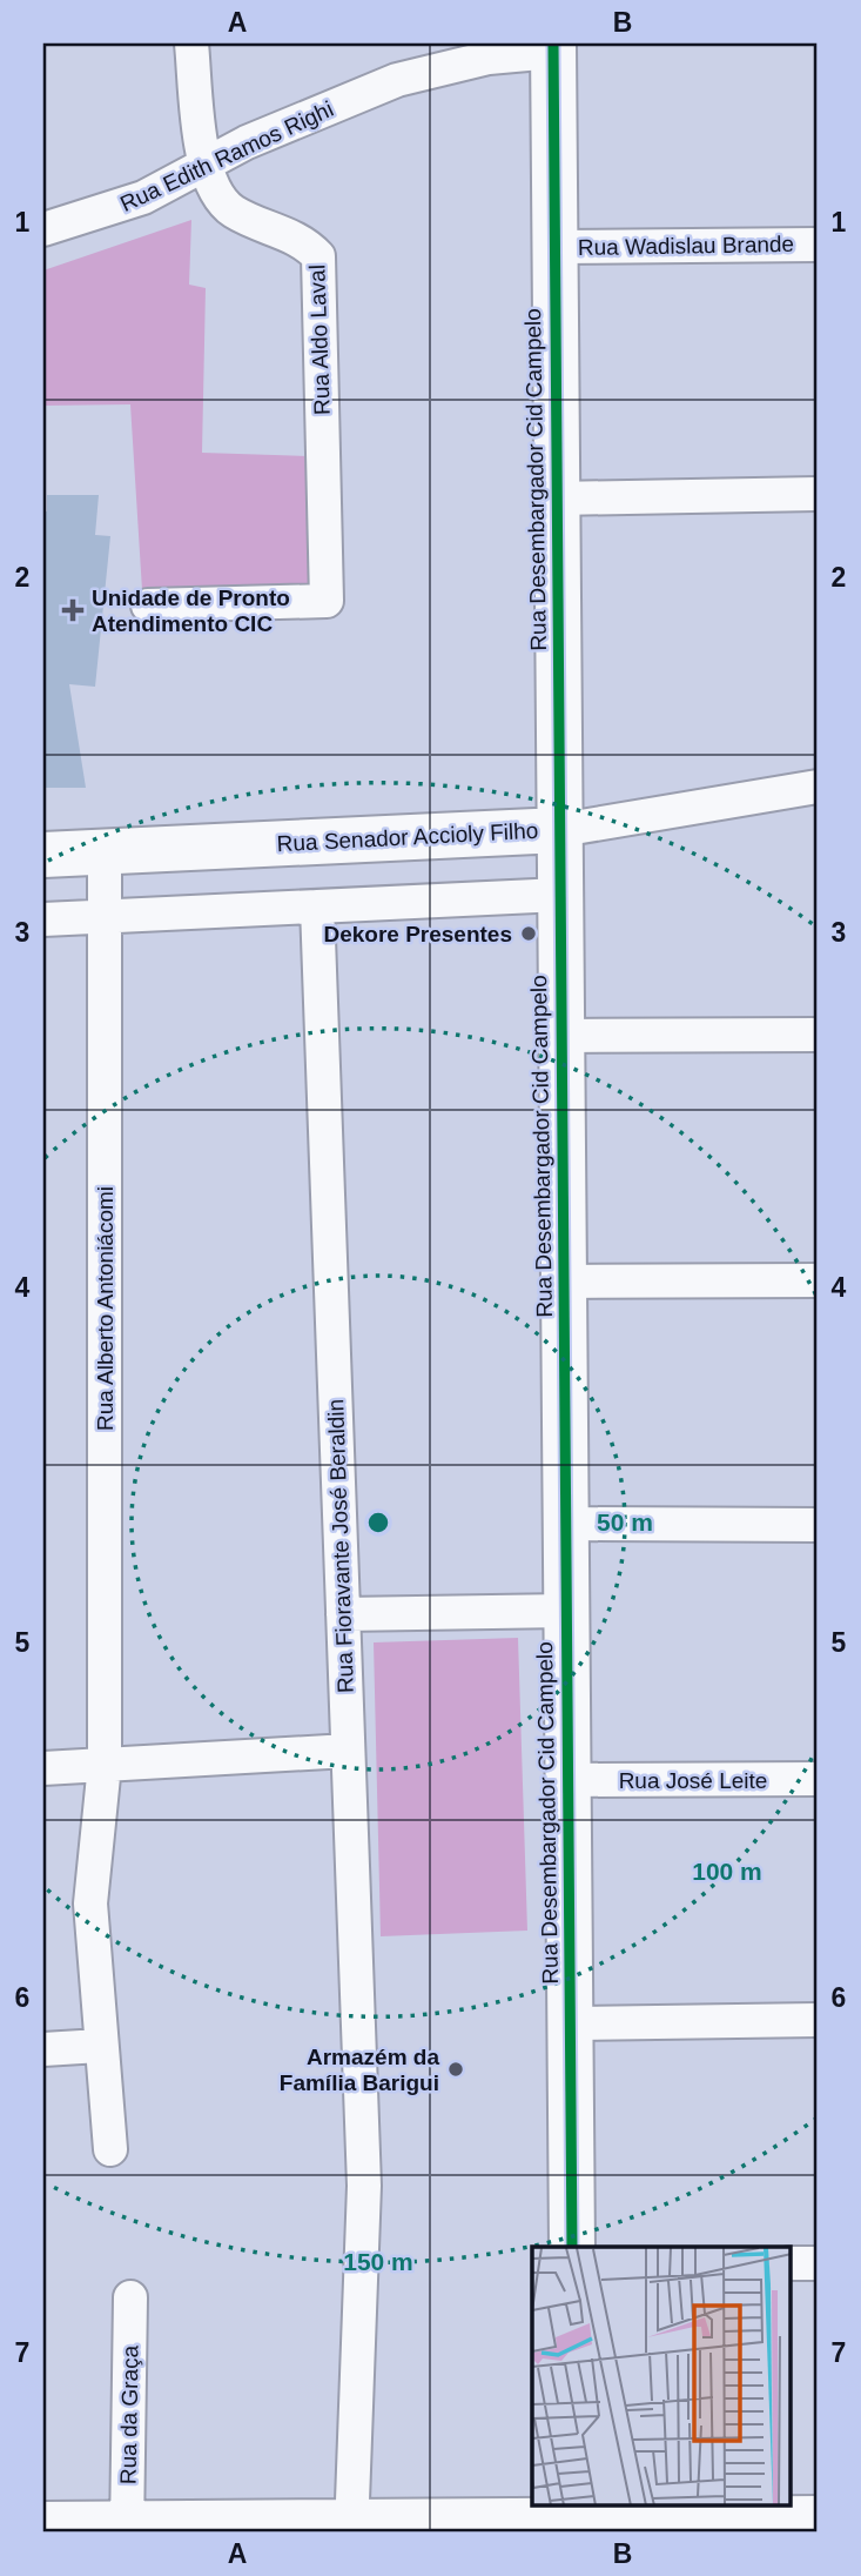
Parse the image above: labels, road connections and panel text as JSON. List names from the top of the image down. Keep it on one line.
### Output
{"streets":{"street":["Rua Edith Ramos Righi","Rua Wadislau Brande","Rua Aldo Laval","Rua Desembargador Cid Campelo","Rua Senador Accioly Filho","Rua Alberto Antoniácomi","Rua Fioravante José Beraldin","Rua José Leite","Rua da Graça"]},"crossings":[["Rua Edith Ramos Righi","Rua Aldo Laval"],["Rua Edith Ramos Righi","Rua Desembargador Cid Campelo"],["Rua Wadislau Brande","Rua Desembargador Cid Campelo"],["Rua Desembargador Cid Campelo","Rua Senador Accioly Filho"],["Rua Desembargador Cid Campelo","Rua José Leite"],["Rua Senador Accioly Filho","Rua Alberto Antoniácomi"]],"places":{"health":["Unidade de Pronto Atendimento CIC"],"other":["Dekore Presentes","Armazém da Família Barigui"]},"grid":{"columns":["A","B"],"rows":["1","2","3","4","5","6","7"]},"rings":["50 m","100 m","150 m"]}
